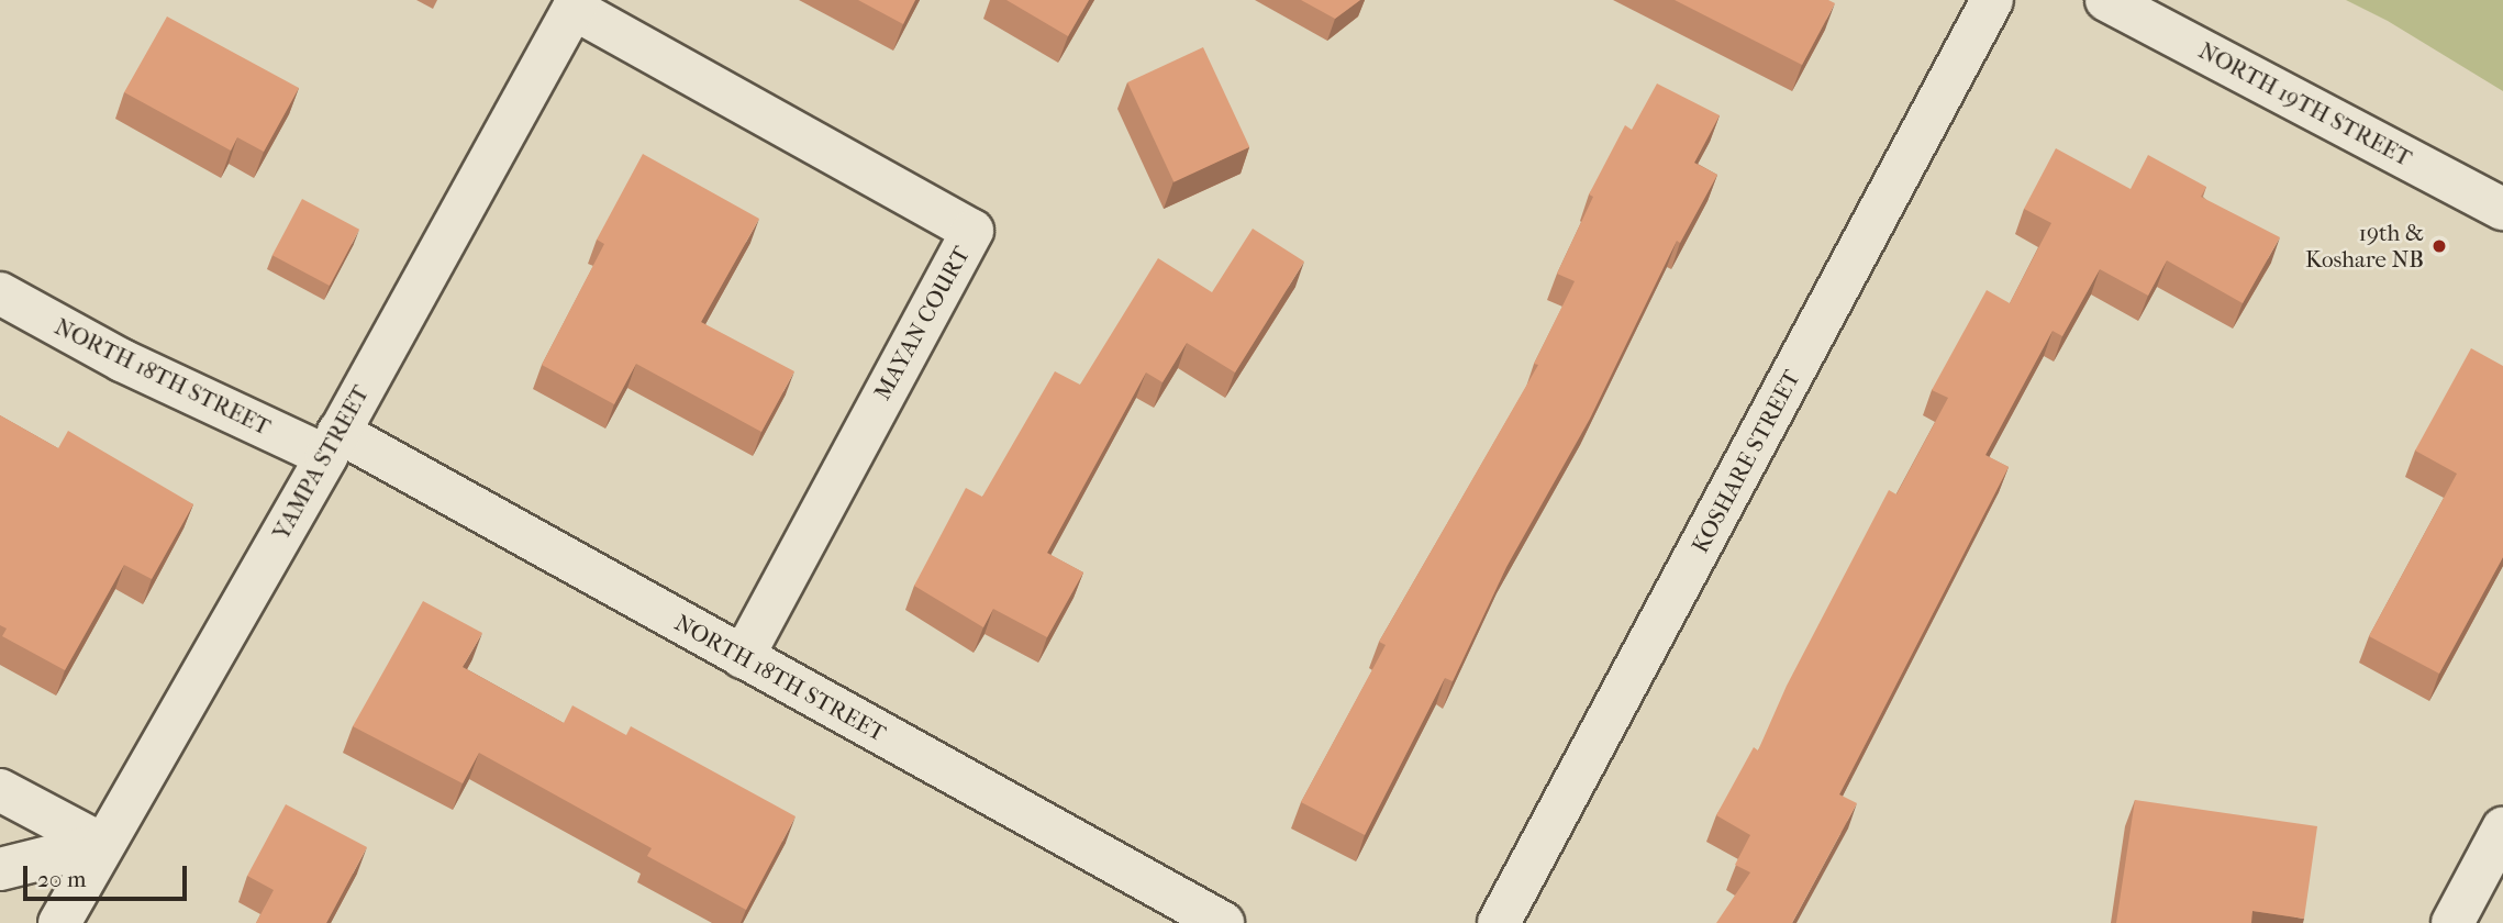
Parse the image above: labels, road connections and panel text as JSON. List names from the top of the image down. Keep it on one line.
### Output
{"streets":{"street":["NORTH 19TH STREET","MAYAN COURT","NORTH 18TH STREET","KOSHARE STREET","YAMPA STREET"]},"crossings":[["MAYAN COURT","NORTH 18TH STREET"],["MAYAN COURT","YAMPA STREET"],["NORTH 18TH STREET","YAMPA STREET"]],"places":["19th & Koshare NB"],"scale_bar":"20 m"}
